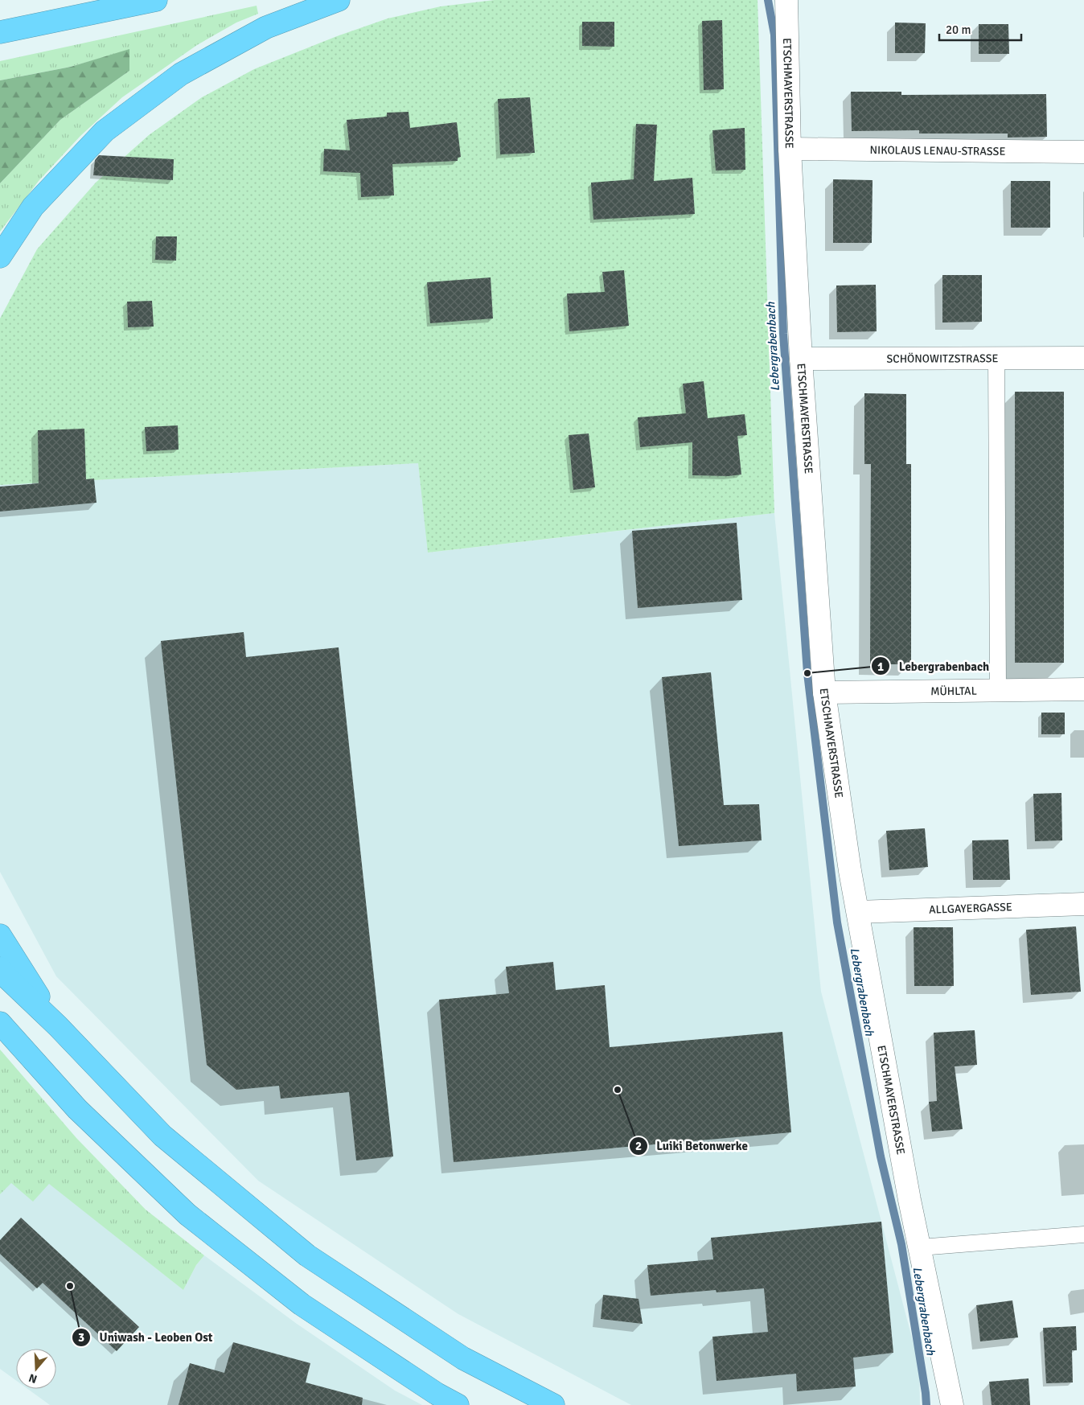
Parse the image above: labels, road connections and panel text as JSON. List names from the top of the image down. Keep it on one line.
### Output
{"streets":{"street":["ETSCHMAYERSTRASSE","NIKOLAUS LENAU-STRASSE","SCHÖNOWITZSTRASSE","MÜHLTAL","ALLGAYERGASSE"]},"crossings":[["ETSCHMAYERSTRASSE","NIKOLAUS LENAU-STRASSE"],["ETSCHMAYERSTRASSE","SCHÖNOWITZSTRASSE"],["ETSCHMAYERSTRASSE","MÜHLTAL"],["ETSCHMAYERSTRASSE","ALLGAYERGASSE"]],"water":["Lebergrabenbach"],"places":["Lebergrabenbach","Luiki Betonwerke","Uniwash - Leoben Ost"],"scale_bar":"20 m","north":"bottom"}
